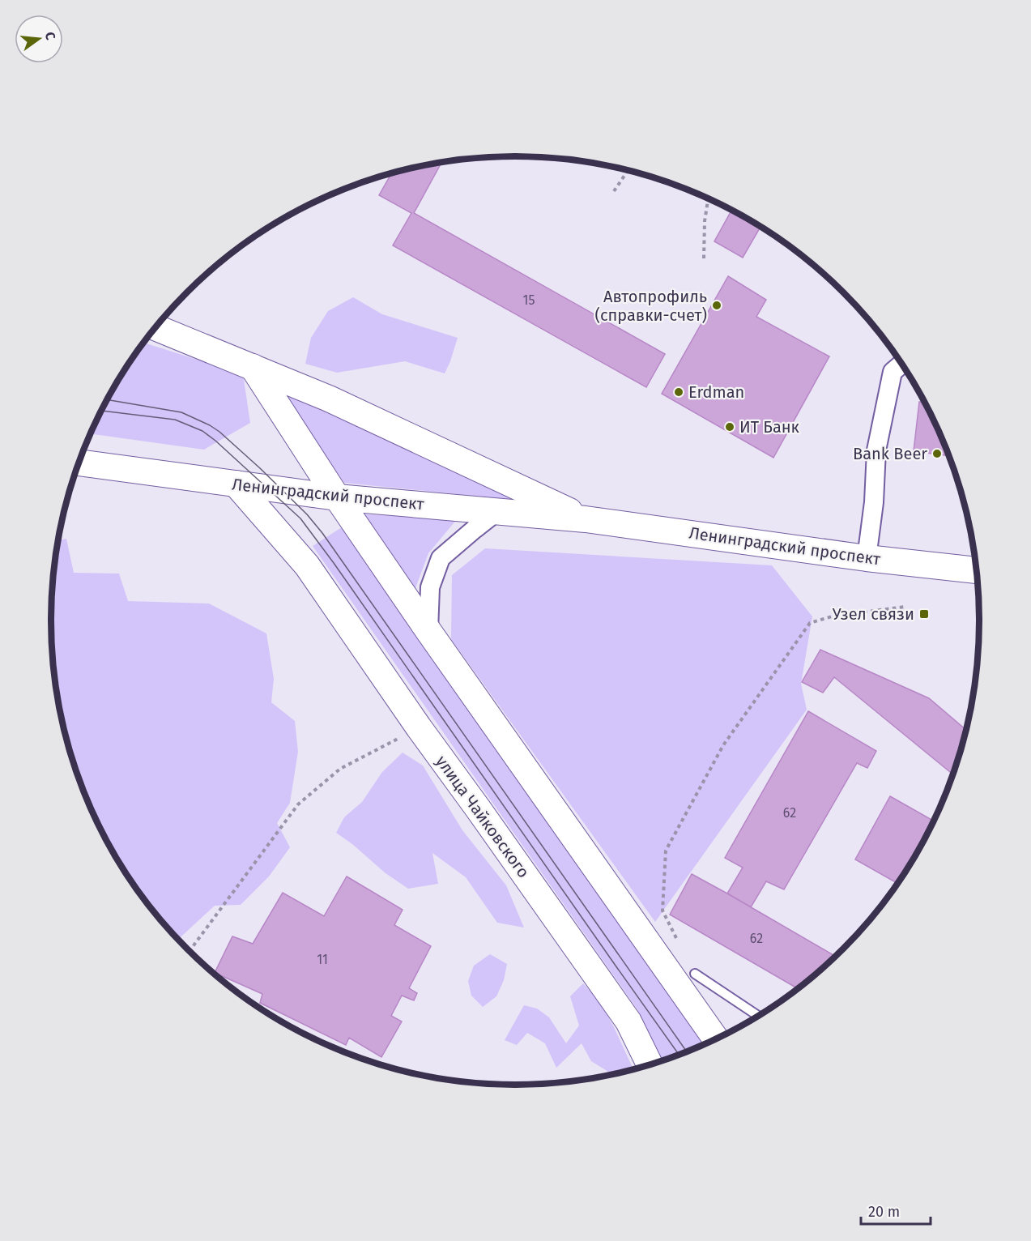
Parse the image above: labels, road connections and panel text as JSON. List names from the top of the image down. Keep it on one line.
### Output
{"streets":{"main road":["Ленинградский проспект","улица Чайковского"]},"crossings":[["Ленинградский проспект","улица Чайковского"]],"places":{"other":["Автопрофиль (справки-счет)","Erdman","ИТ Банк","Bank Beer"],"transit":["Узел связи"]},"house_numbers":["15","62","62","11"],"scale_bar":"20 m","north":"right"}
